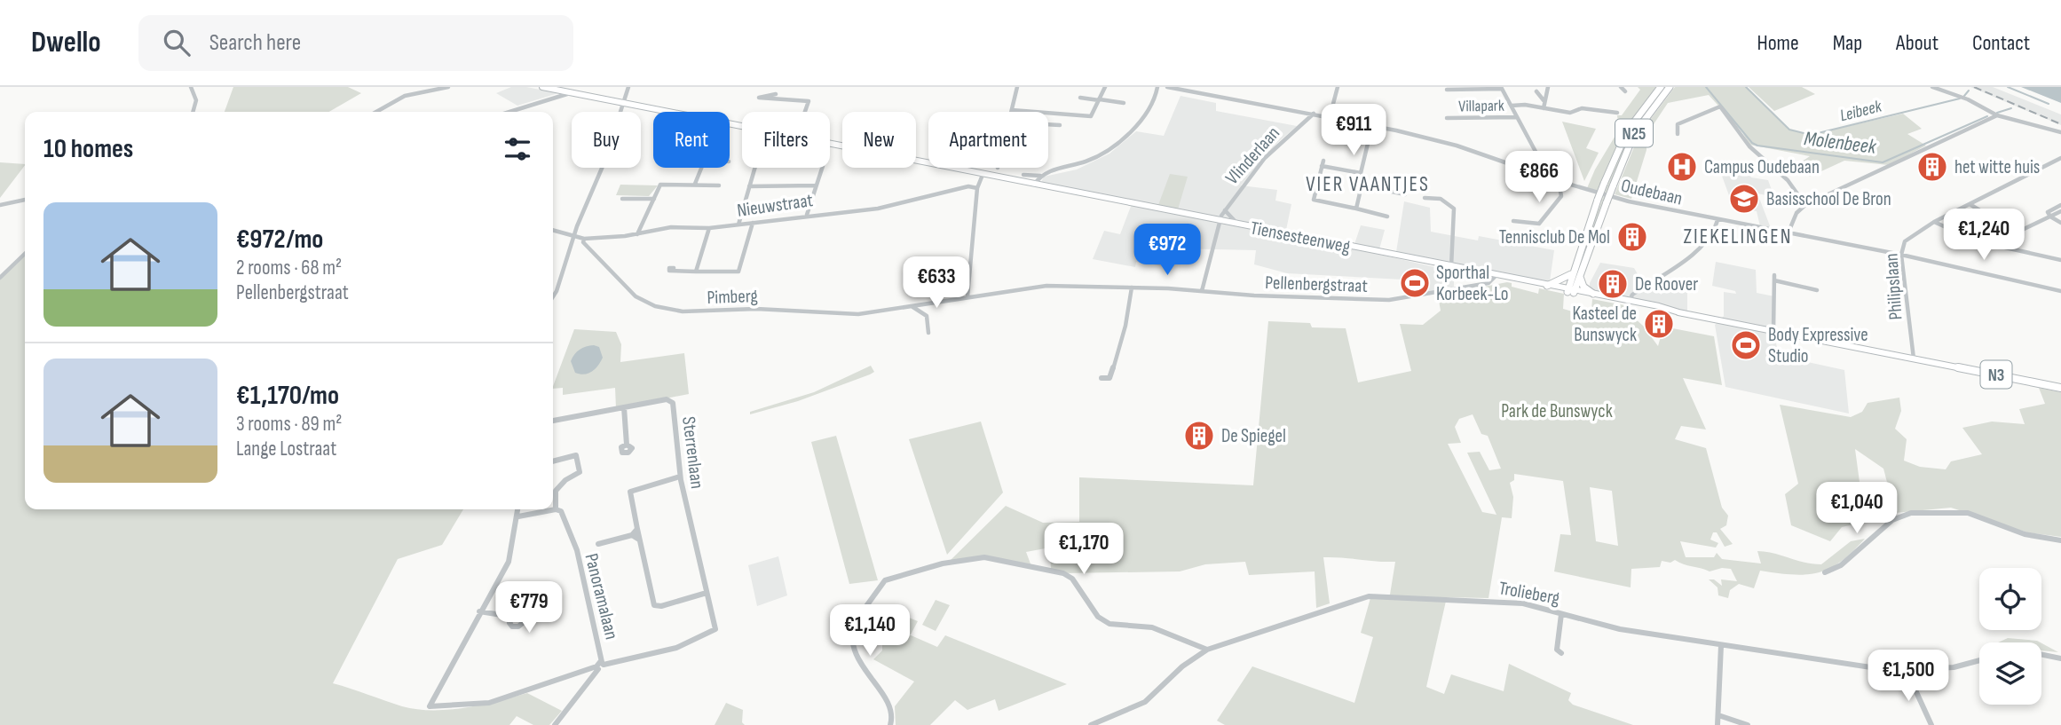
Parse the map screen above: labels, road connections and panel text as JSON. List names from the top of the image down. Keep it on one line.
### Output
{"streets":{"highway":["N25"],"main road":["Tiensesteenweg","N3"],"street":["Villapark","Vlinderlaan","Oudebaan","Nieuwstraat","Pellenbergstraat","Philipslaan","Pimberg","Sterrenlaan","Trolieberg","Panoramalaan"]},"crossings":[["N25","Tiensesteenweg"],["Vlinderlaan","Oudebaan"],["Vlinderlaan","Tiensesteenweg"],["Vlinderlaan","Pellenbergstraat"],["Oudebaan","Philipslaan"],["Nieuwstraat","Pimberg"],["Tiensesteenweg","Pellenbergstraat"],["Tiensesteenweg","Philipslaan"],["Pellenbergstraat","Pimberg"],["Sterrenlaan","Panoramalaan"]],"districts":["VIER VAANTJES","ZIEKELINGEN"],"water":["Leibeek","Molenbeek"],"parks":["Park de Bunswyck"],"places":{"hospital":["Campus Oudebaan"],"building":["het witte huis","Tennisclub De Mol","De Roover","Kasteel de Bunswyck","De Spiegel"],"school or university":["Basisschool De Bron"],"sports":["Sporthal Korbeek-Lo","Body Expressive Studio"]},"page":{"header":"Dwello","search":"Search here","nav":["Home","Map","About","Contact"],"price":["€911","€866","€1,240","€972","€633","€1,040","€1,170","€779","€1,140","€1,500"],"chip":["Buy","Rent","Filters","New","Apartment"],"heading":"10 homes","list":[{"name":"€972/mo","note":"2 rooms · 68 m² · Pellenbergstraat"},{"name":"€1,170/mo","note":"3 rooms · 89 m² · Lange Lostraat"}]}}
